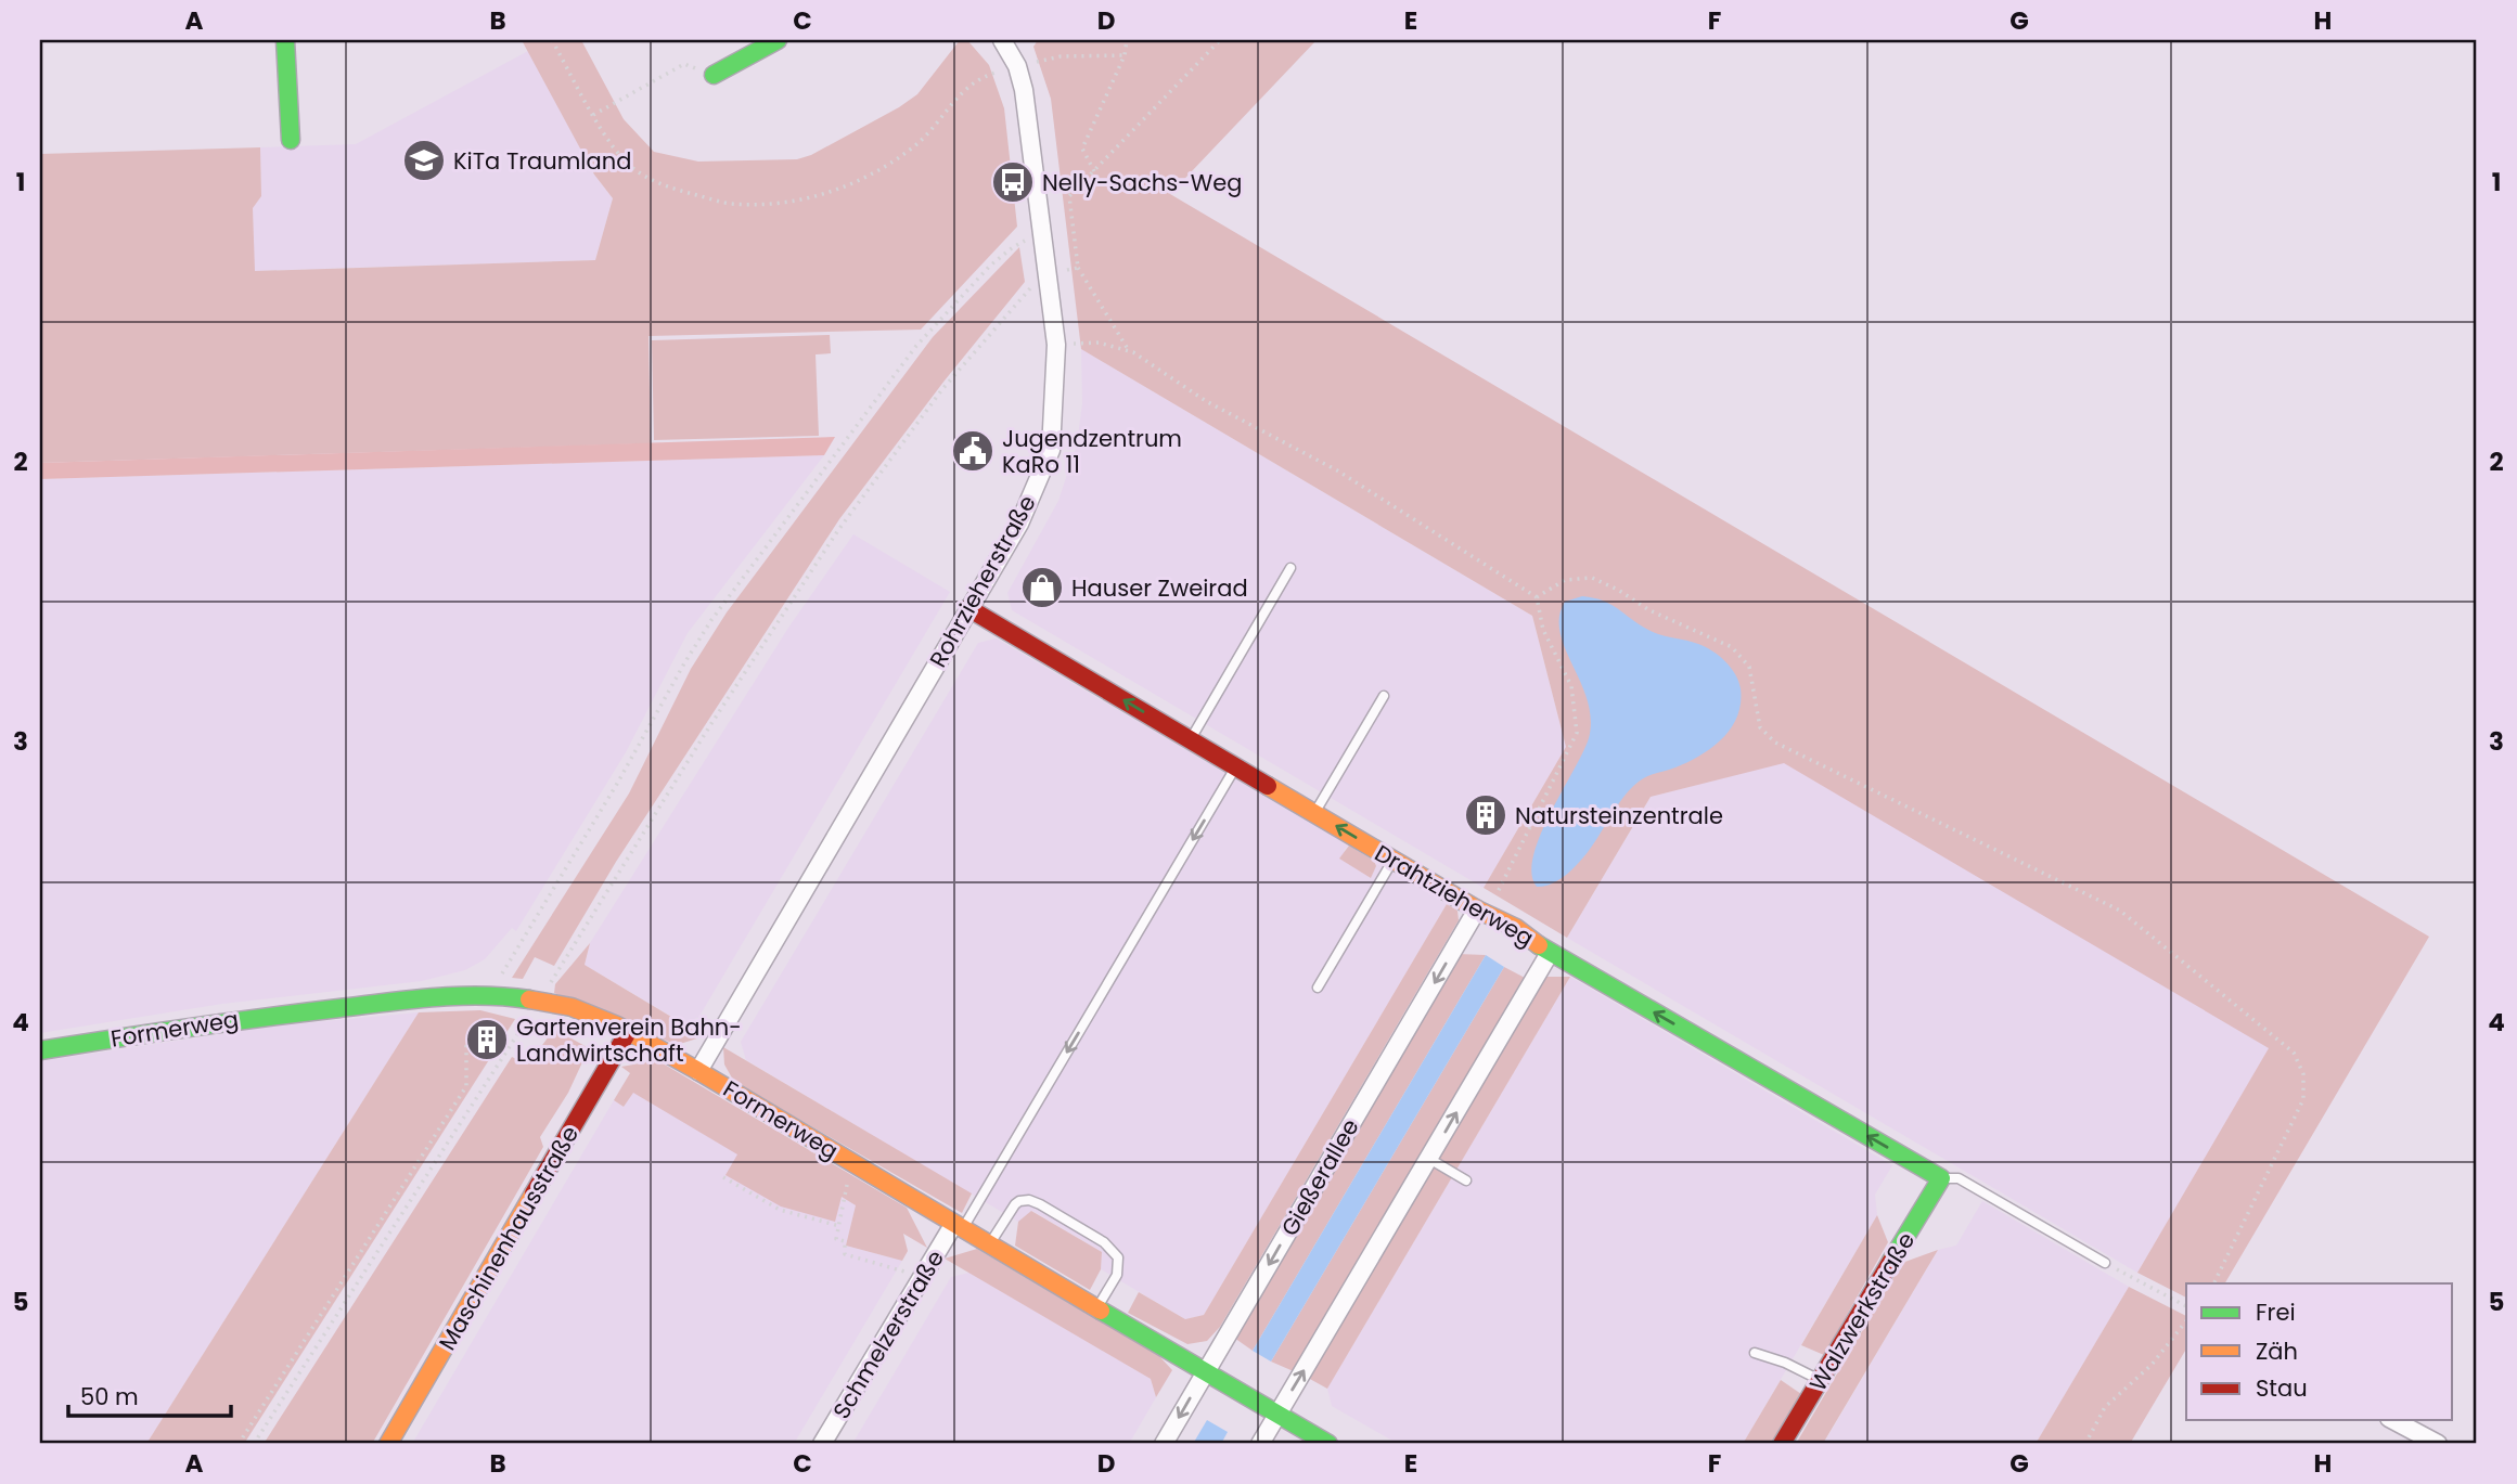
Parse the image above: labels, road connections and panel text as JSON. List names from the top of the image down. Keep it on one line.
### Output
{"streets":{"street":["Rohrzieherstraße","Drahtzieherweg","Formerweg","Gießerallee","Maschinenhausstraße","Walzwerkstraße","Schmelzerstraße"]},"crossings":[["Rohrzieherstraße","Drahtzieherweg"],["Rohrzieherstraße","Formerweg"],["Drahtzieherweg","Gießerallee"],["Drahtzieherweg","Walzwerkstraße"],["Formerweg","Gießerallee"],["Formerweg","Maschinenhausstraße"],["Formerweg","Schmelzerstraße"]],"one_way":["Drahtzieherweg"],"places":{"school or university":["KiTa Traumland"],"bus stop":["Nelly-Sachs-Weg"],"public building":["Jugendzentrum KaRo 11"],"shop":["Hauser Zweirad"],"building":["Natursteinzentrale","Gartenverein Bahn- Landwirtschaft"]},"legend":["Frei","Zäh","Stau"],"scale_bar":"50 m","grid":{"columns":["A","B","C","D","E","F","G","H"],"rows":["1","2","3","4","5"]}}
